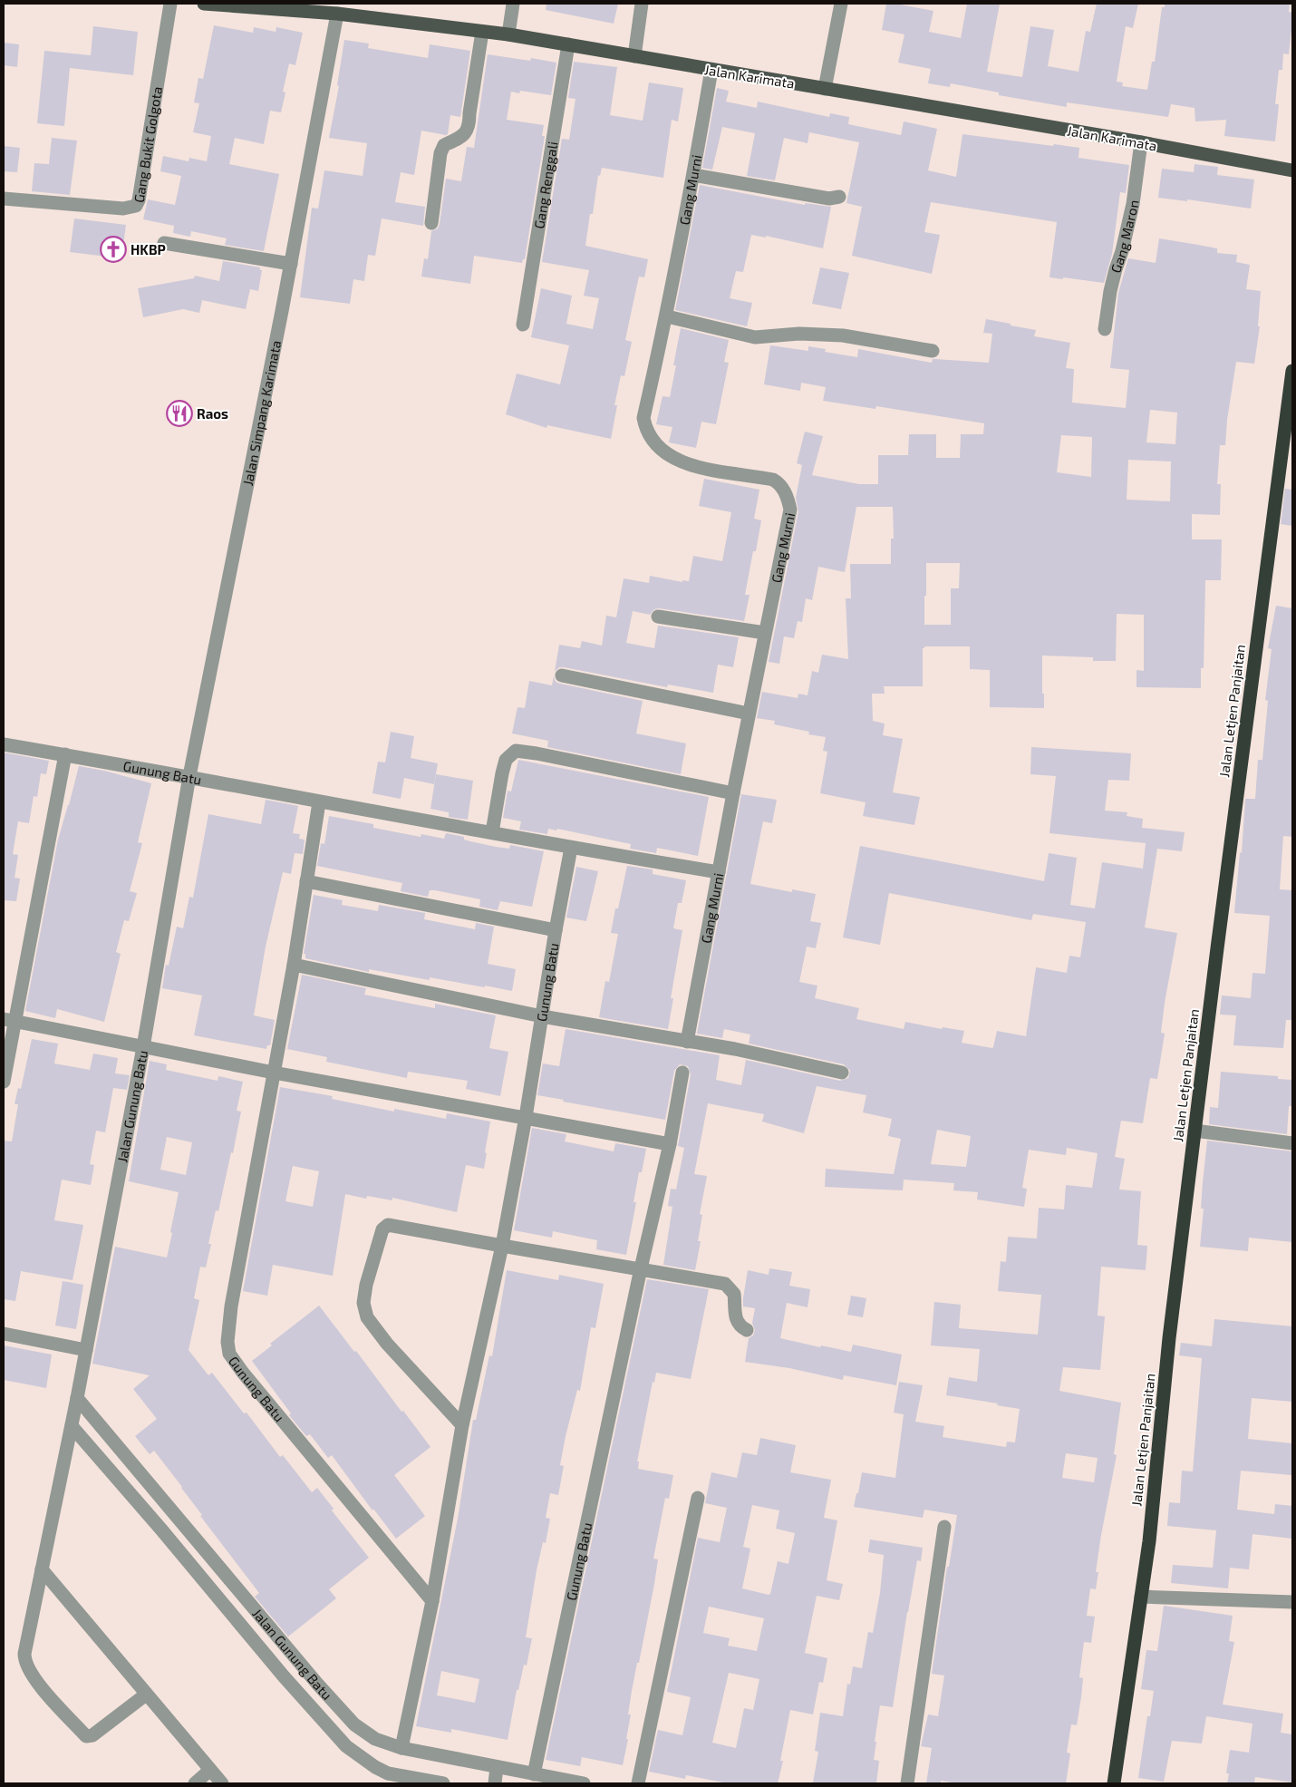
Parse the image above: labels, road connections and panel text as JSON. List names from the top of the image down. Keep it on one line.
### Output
{"streets":{"highway":["Jalan Letjen Panjaitan"],"main road":["Jalan Karimata"],"street":["Gang Bukit Golgota","Gang Renggali","Gang Murni","Gang Maron","Jalan Simpang Karimata","Gunung Batu","Jalan Gunung Batu"]},"crossings":[["Jalan Karimata","Gang Renggali"],["Jalan Karimata","Gang Murni"],["Jalan Karimata","Gang Maron"],["Jalan Karimata","Jalan Simpang Karimata"],["Gang Murni","Gunung Batu"],["Jalan Simpang Karimata","Gunung Batu"],["Jalan Simpang Karimata","Jalan Gunung Batu"],["Gunung Batu","Jalan Gunung Batu"]],"places":{"church":["HKBP"],"restaurant":["Raos"]}}
